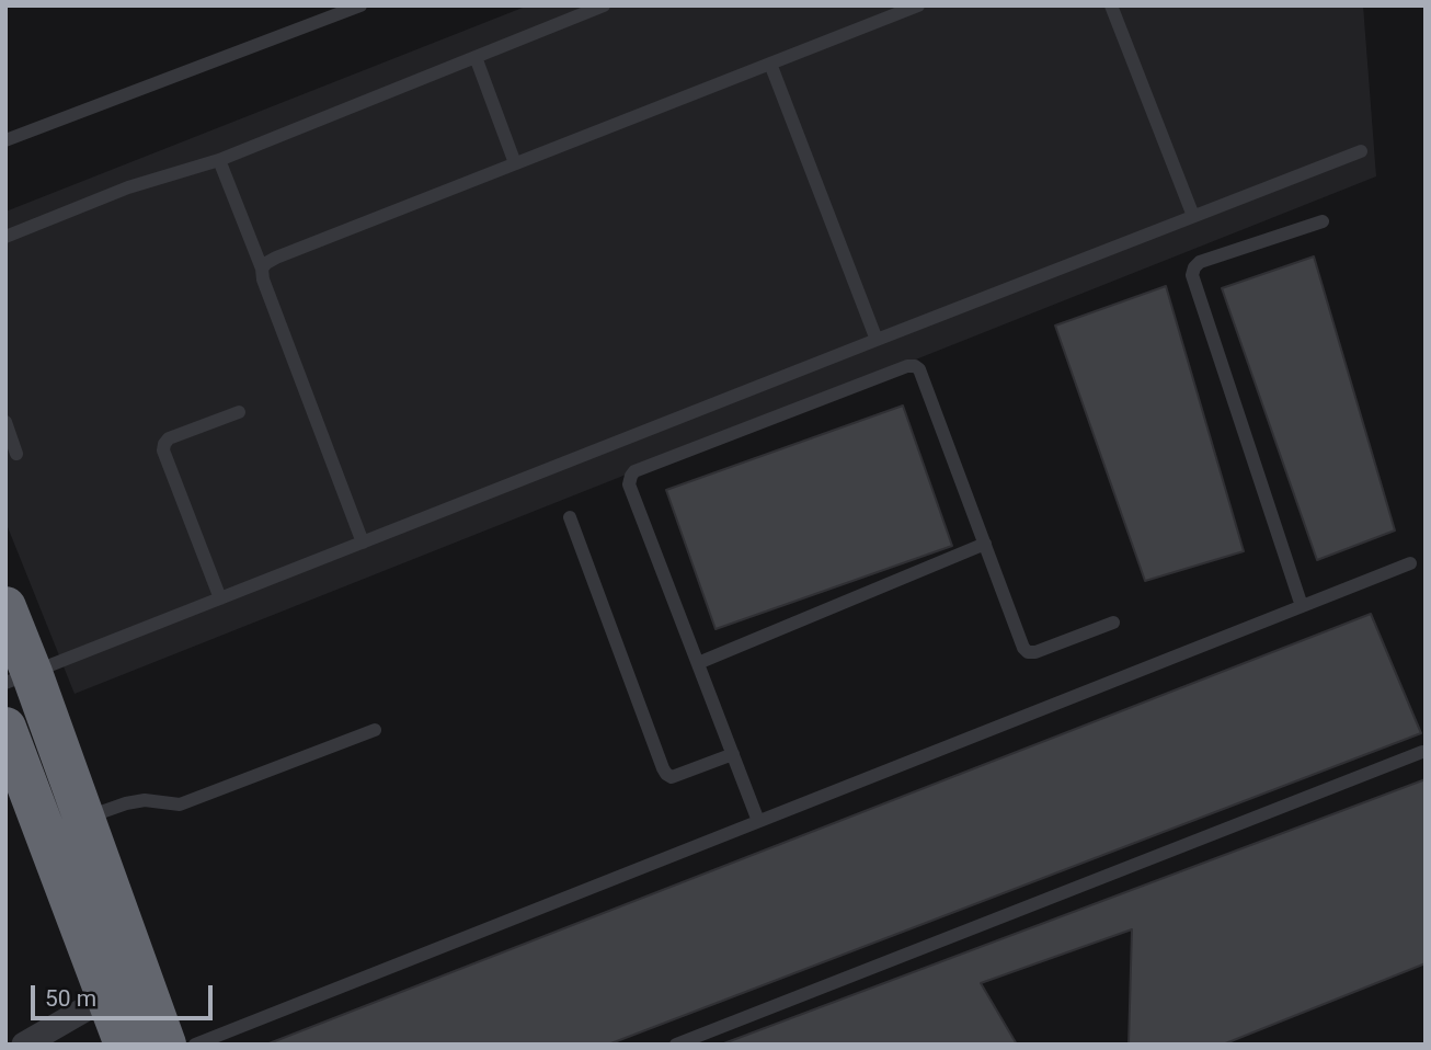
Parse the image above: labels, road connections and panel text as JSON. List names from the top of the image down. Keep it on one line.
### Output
{"scale_bar":"50 m"}
